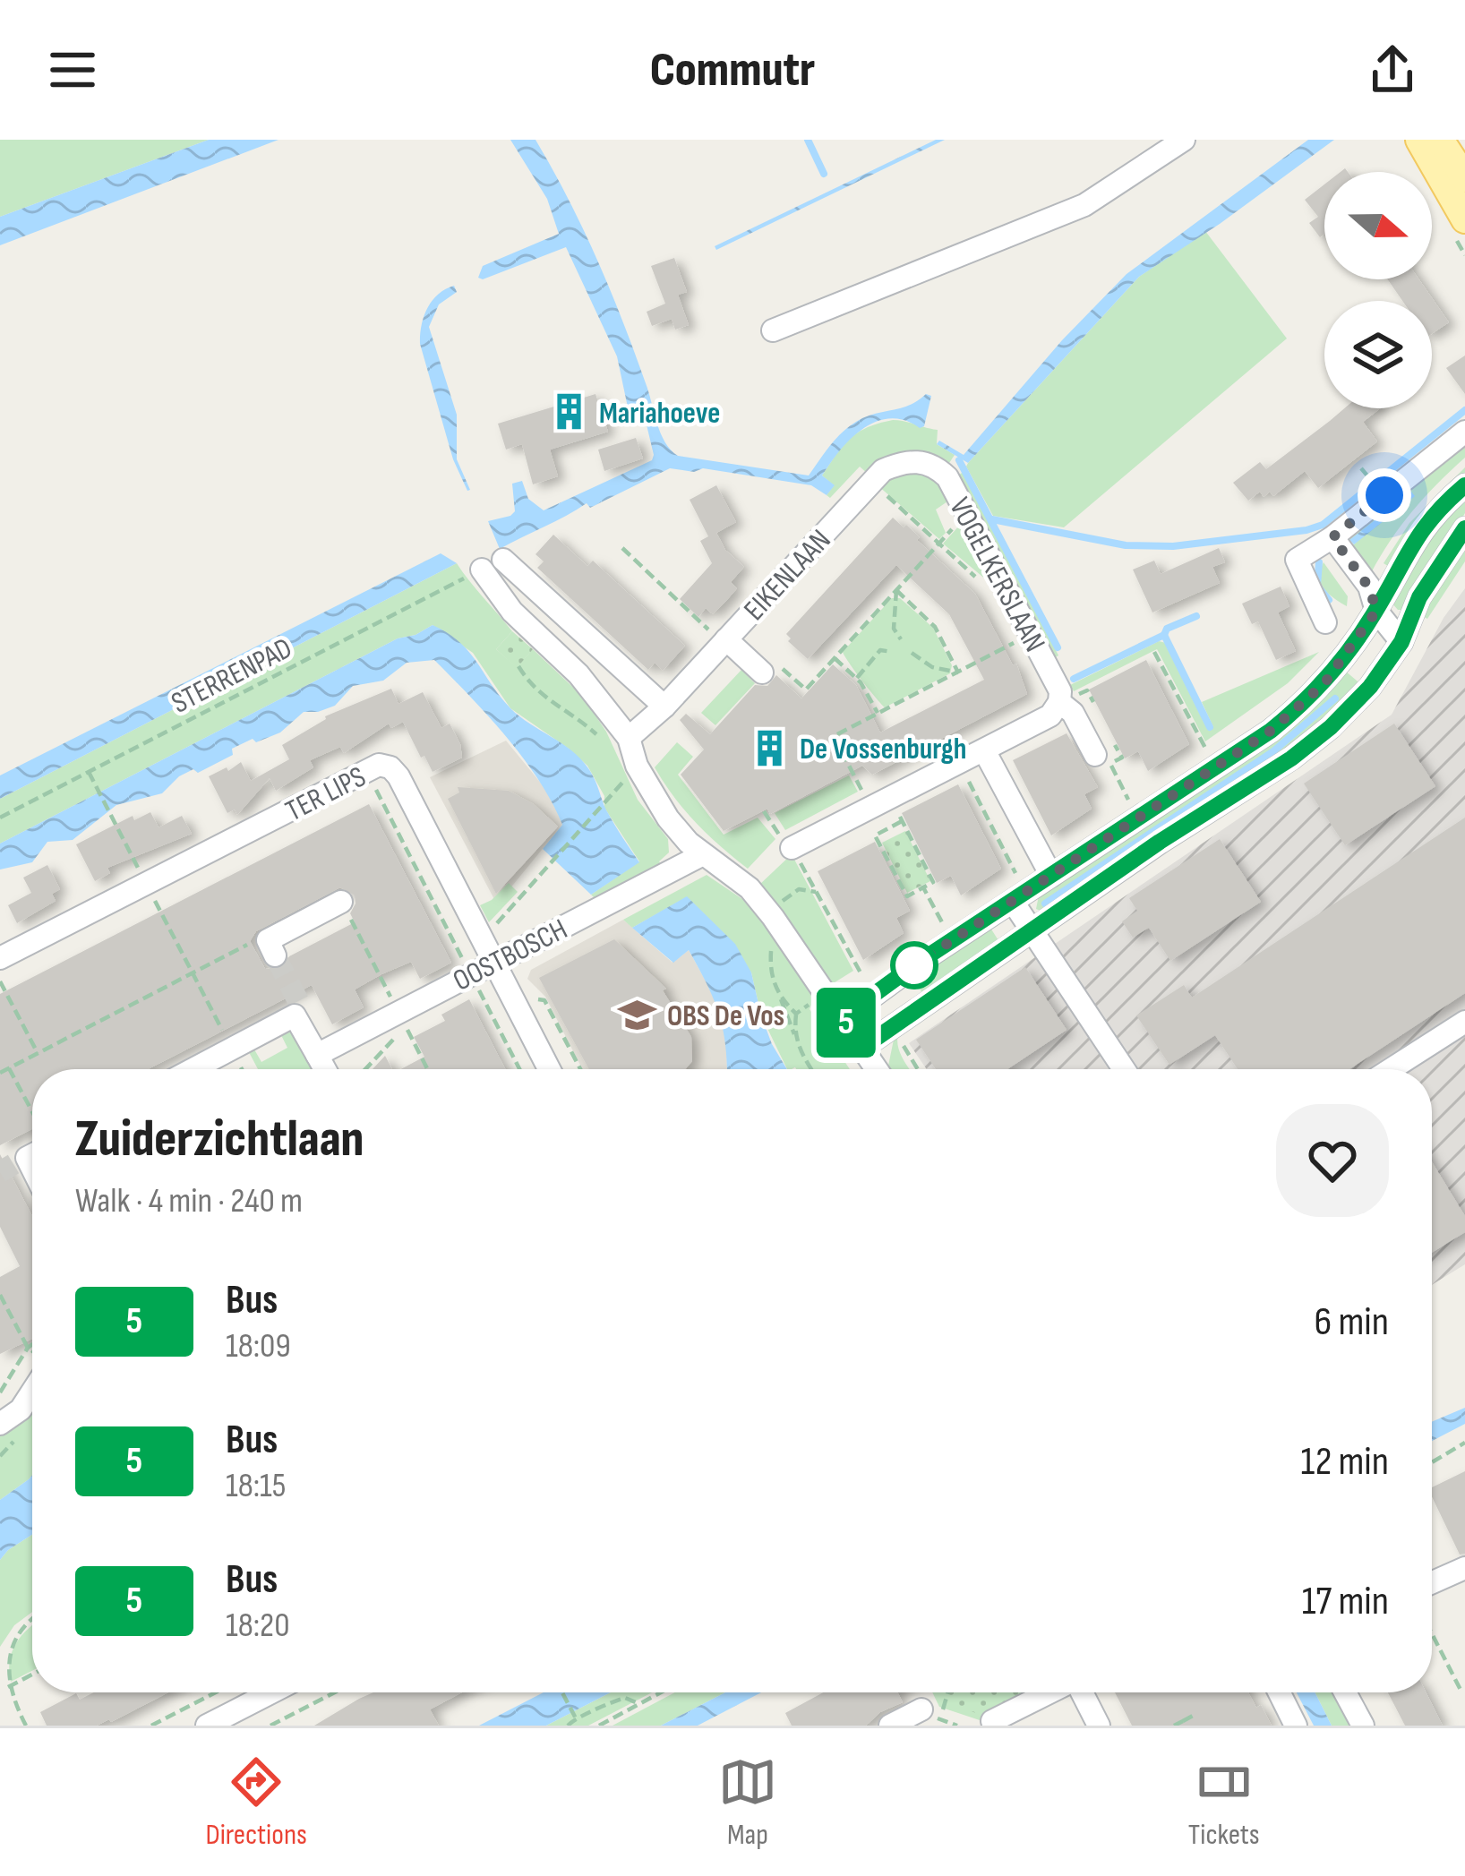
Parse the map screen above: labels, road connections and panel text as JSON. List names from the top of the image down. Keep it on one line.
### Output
{"streets":{"street":["EIKENLAAN","VOGELKERSLAAN","TER LIPS","OOSTBOSCH"],"path":["STERRENPAD"]},"crossings":[["EIKENLAAN","VOGELKERSLAAN"],["TER LIPS","OOSTBOSCH"]],"places":{"building":["Mariahoeve","De Vossenburgh"],"school or university":["OBS De Vos"]},"lines":["bus line 5"],"north":"right","page":{"header":"Commutr","on_map":"5","heading":["Zuiderzichtlaan","Walk · 4 min · 240 m"],"list":[{"mark":"5","name":"Bus","note":"18:09","value":"6 min"},{"mark":"5","name":"Bus","note":"18:15","value":"12 min"},{"mark":"5","name":"Bus","note":"18:20","value":"17 min"}],"tabs":["Directions","Map","Tickets"]}}
